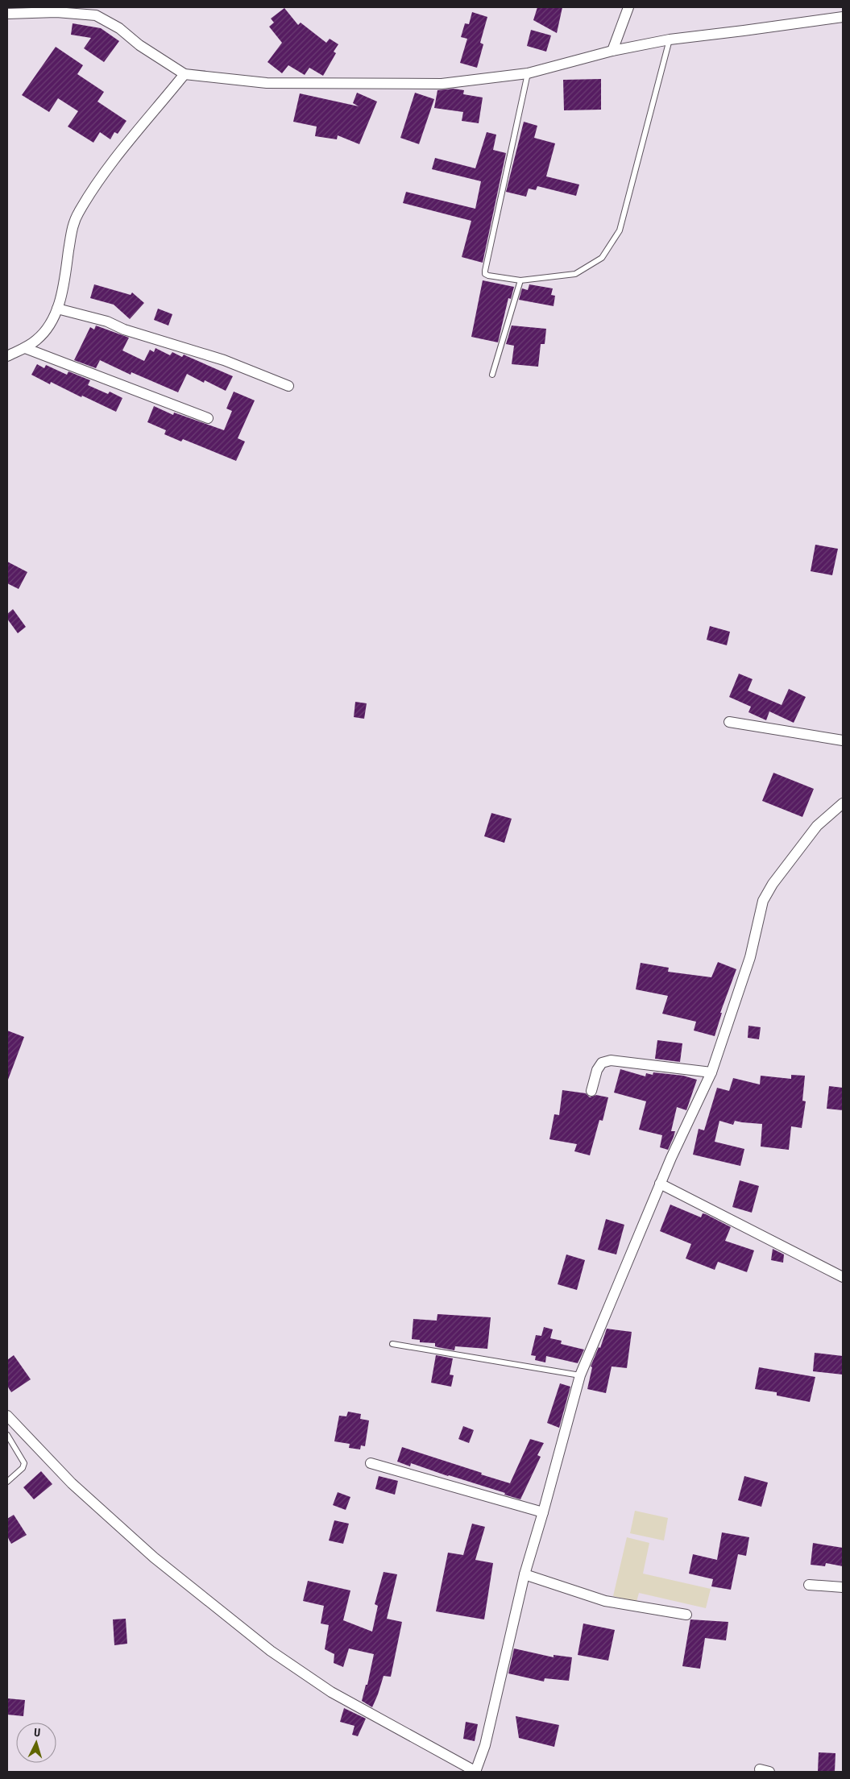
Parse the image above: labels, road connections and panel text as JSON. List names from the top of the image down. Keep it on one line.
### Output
{"north":"top"}
